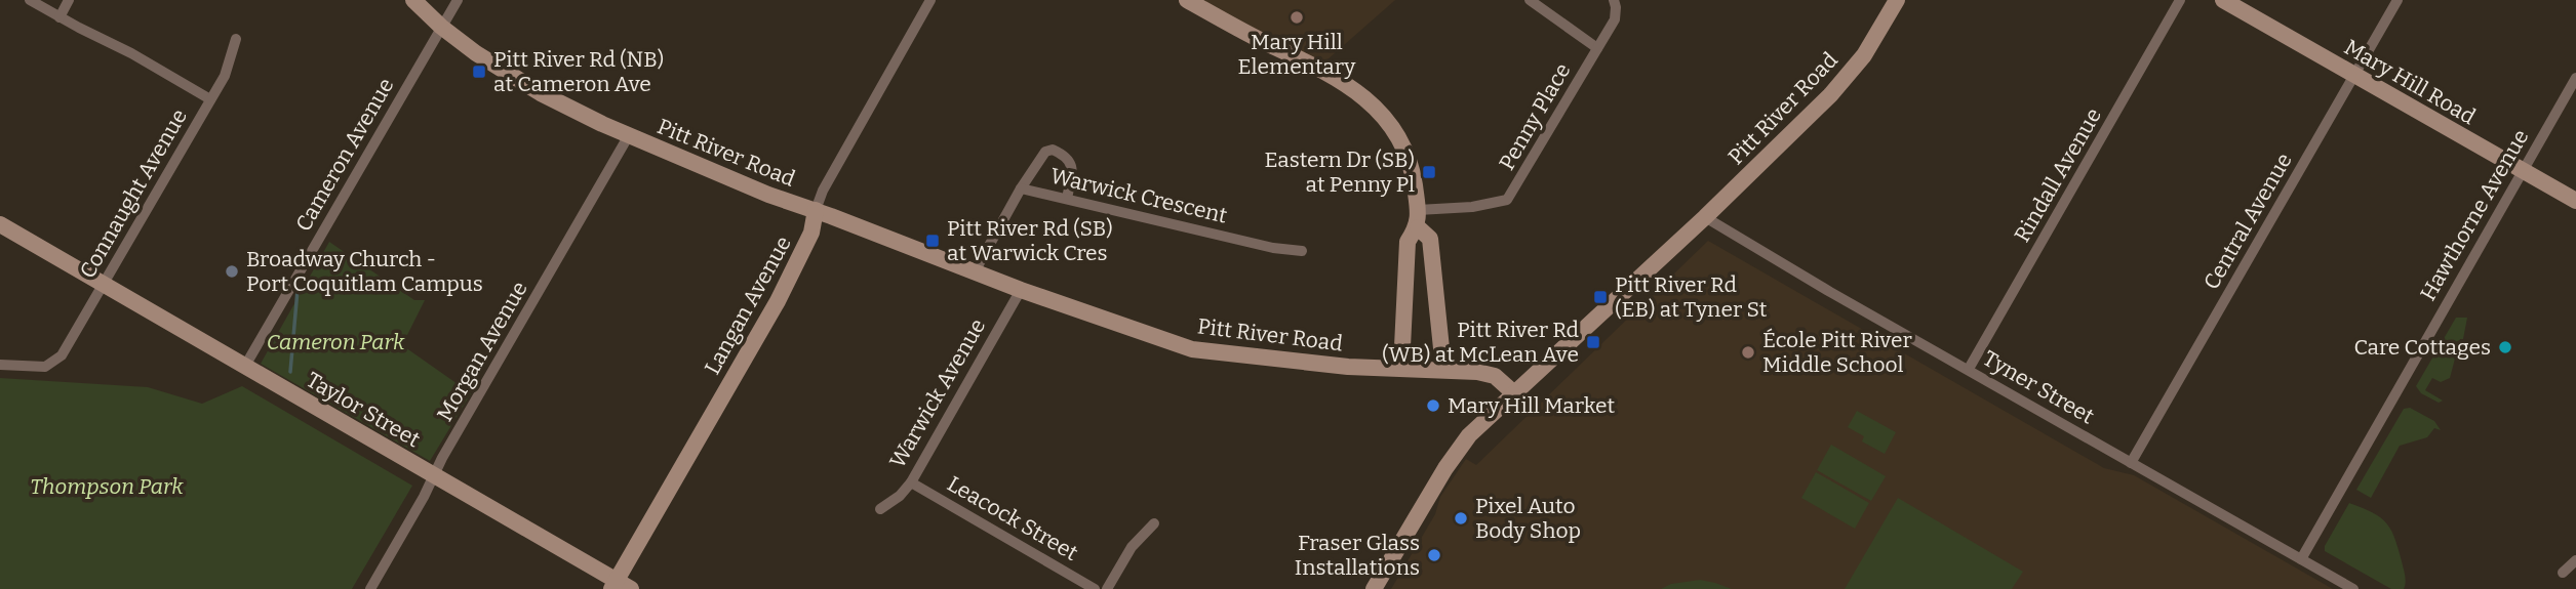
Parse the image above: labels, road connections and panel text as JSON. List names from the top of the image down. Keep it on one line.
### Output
{"streets":{"street":["Mary Hill Road","Pitt River Road","Penny Place","Cameron Avenue","Rindall Avenue","Connaught Avenue","Warwick Crescent","Hawthorne Avenue","Central Avenue","Langan Avenue","Morgan Avenue","Tyner Street","Warwick Avenue","Taylor Street","Leacock Street"]},"crossings":[["Mary Hill Road","Hawthorne Avenue"],["Mary Hill Road","Central Avenue"],["Pitt River Road","Cameron Avenue"],["Pitt River Road","Warwick Crescent"],["Pitt River Road","Langan Avenue"],["Pitt River Road","Morgan Avenue"],["Pitt River Road","Tyner Street"],["Pitt River Road","Warwick Avenue"],["Cameron Avenue","Taylor Street"],["Rindall Avenue","Tyner Street"],["Connaught Avenue","Taylor Street"],["Hawthorne Avenue","Tyner Street"],["Central Avenue","Tyner Street"],["Langan Avenue","Taylor Street"],["Morgan Avenue","Taylor Street"],["Warwick Avenue","Leacock Street"]],"parks":["Cameron Park","Thompson Park"],"places":{"other":["Mary Hill Elementary","Broadway Church - Port Coquitlam Campus","Care Cottages","École Pitt River Middle School","Mary Hill Market","Pixel Auto Body Shop","Fraser Glass Installations"],"transit":["Pitt River Rd (NB) at Cameron Ave","Eastern Dr (SB) at Penny Pl","Pitt River Rd (SB) at Warwick Cres","Pitt River Rd (EB) at Tyner St","Pitt River Rd (WB) at McLean Ave"]}}
